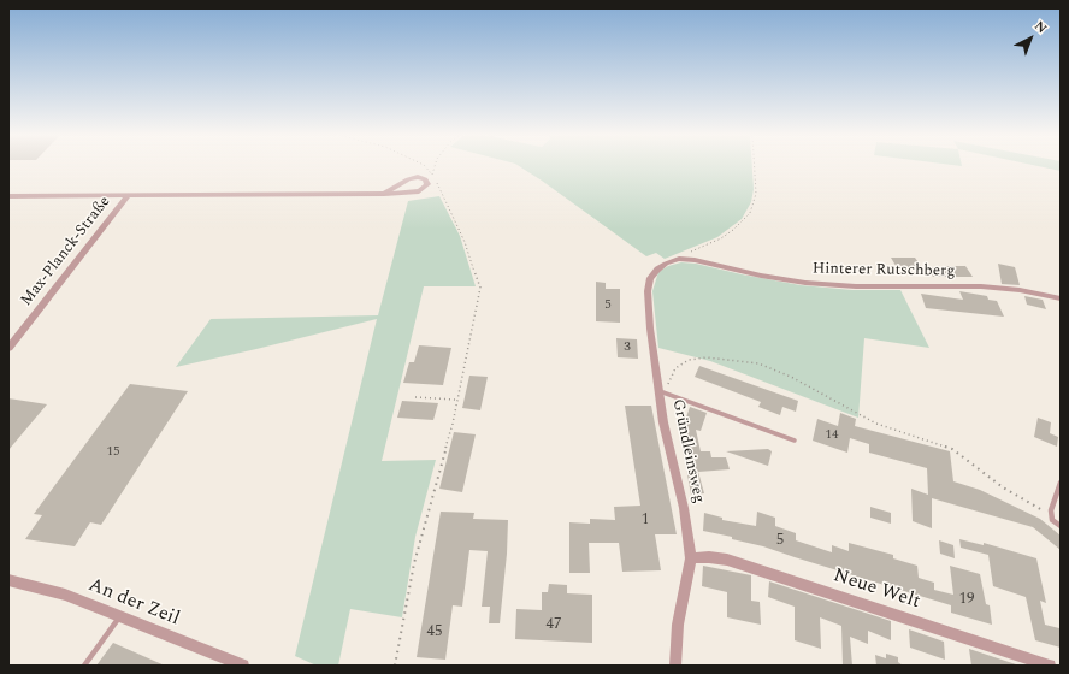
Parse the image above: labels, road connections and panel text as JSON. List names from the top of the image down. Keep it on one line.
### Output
{"streets":{"street":["Max-Planck-Straße","Hinterer Rutschberg","Gründleinsweg","Neue Welt","An der Zeil"]},"crossings":[["Hinterer Rutschberg","Gründleinsweg"],["Gründleinsweg","Neue Welt"]],"house_numbers":["5","3","14","15","1","5","19","47","45"],"north":"top right"}
